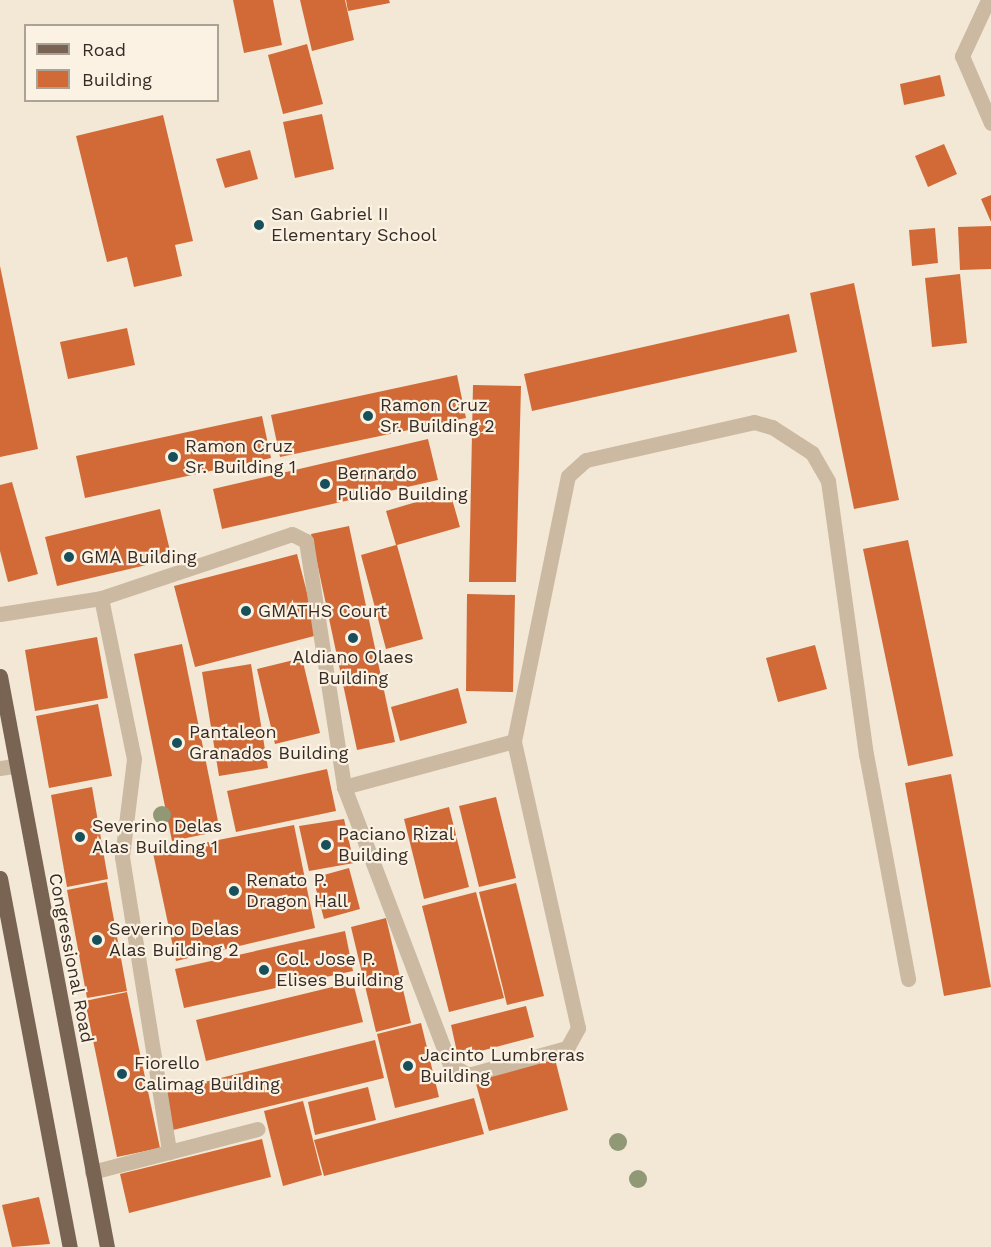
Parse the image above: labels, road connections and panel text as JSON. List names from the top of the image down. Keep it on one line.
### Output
{"streets":{"main road":["Congressional Road"]},"places":["San Gabriel II Elementary School","Ramon Cruz Sr. Building 2","Ramon Cruz Sr. Building 1","Bernardo Pulido Building","GMA Building","GMATHS Court","Aldiano Olaes Building","Pantaleon Granados Building","Severino Delas Alas Building 1","Paciano Rizal Building","Renato P. Dragon Hall","Severino Delas Alas Building 2","Col. Jose P. Elises Building","Jacinto Lumbreras Building","Fiorello Calimag Building"],"legend":["Road","Building"]}
